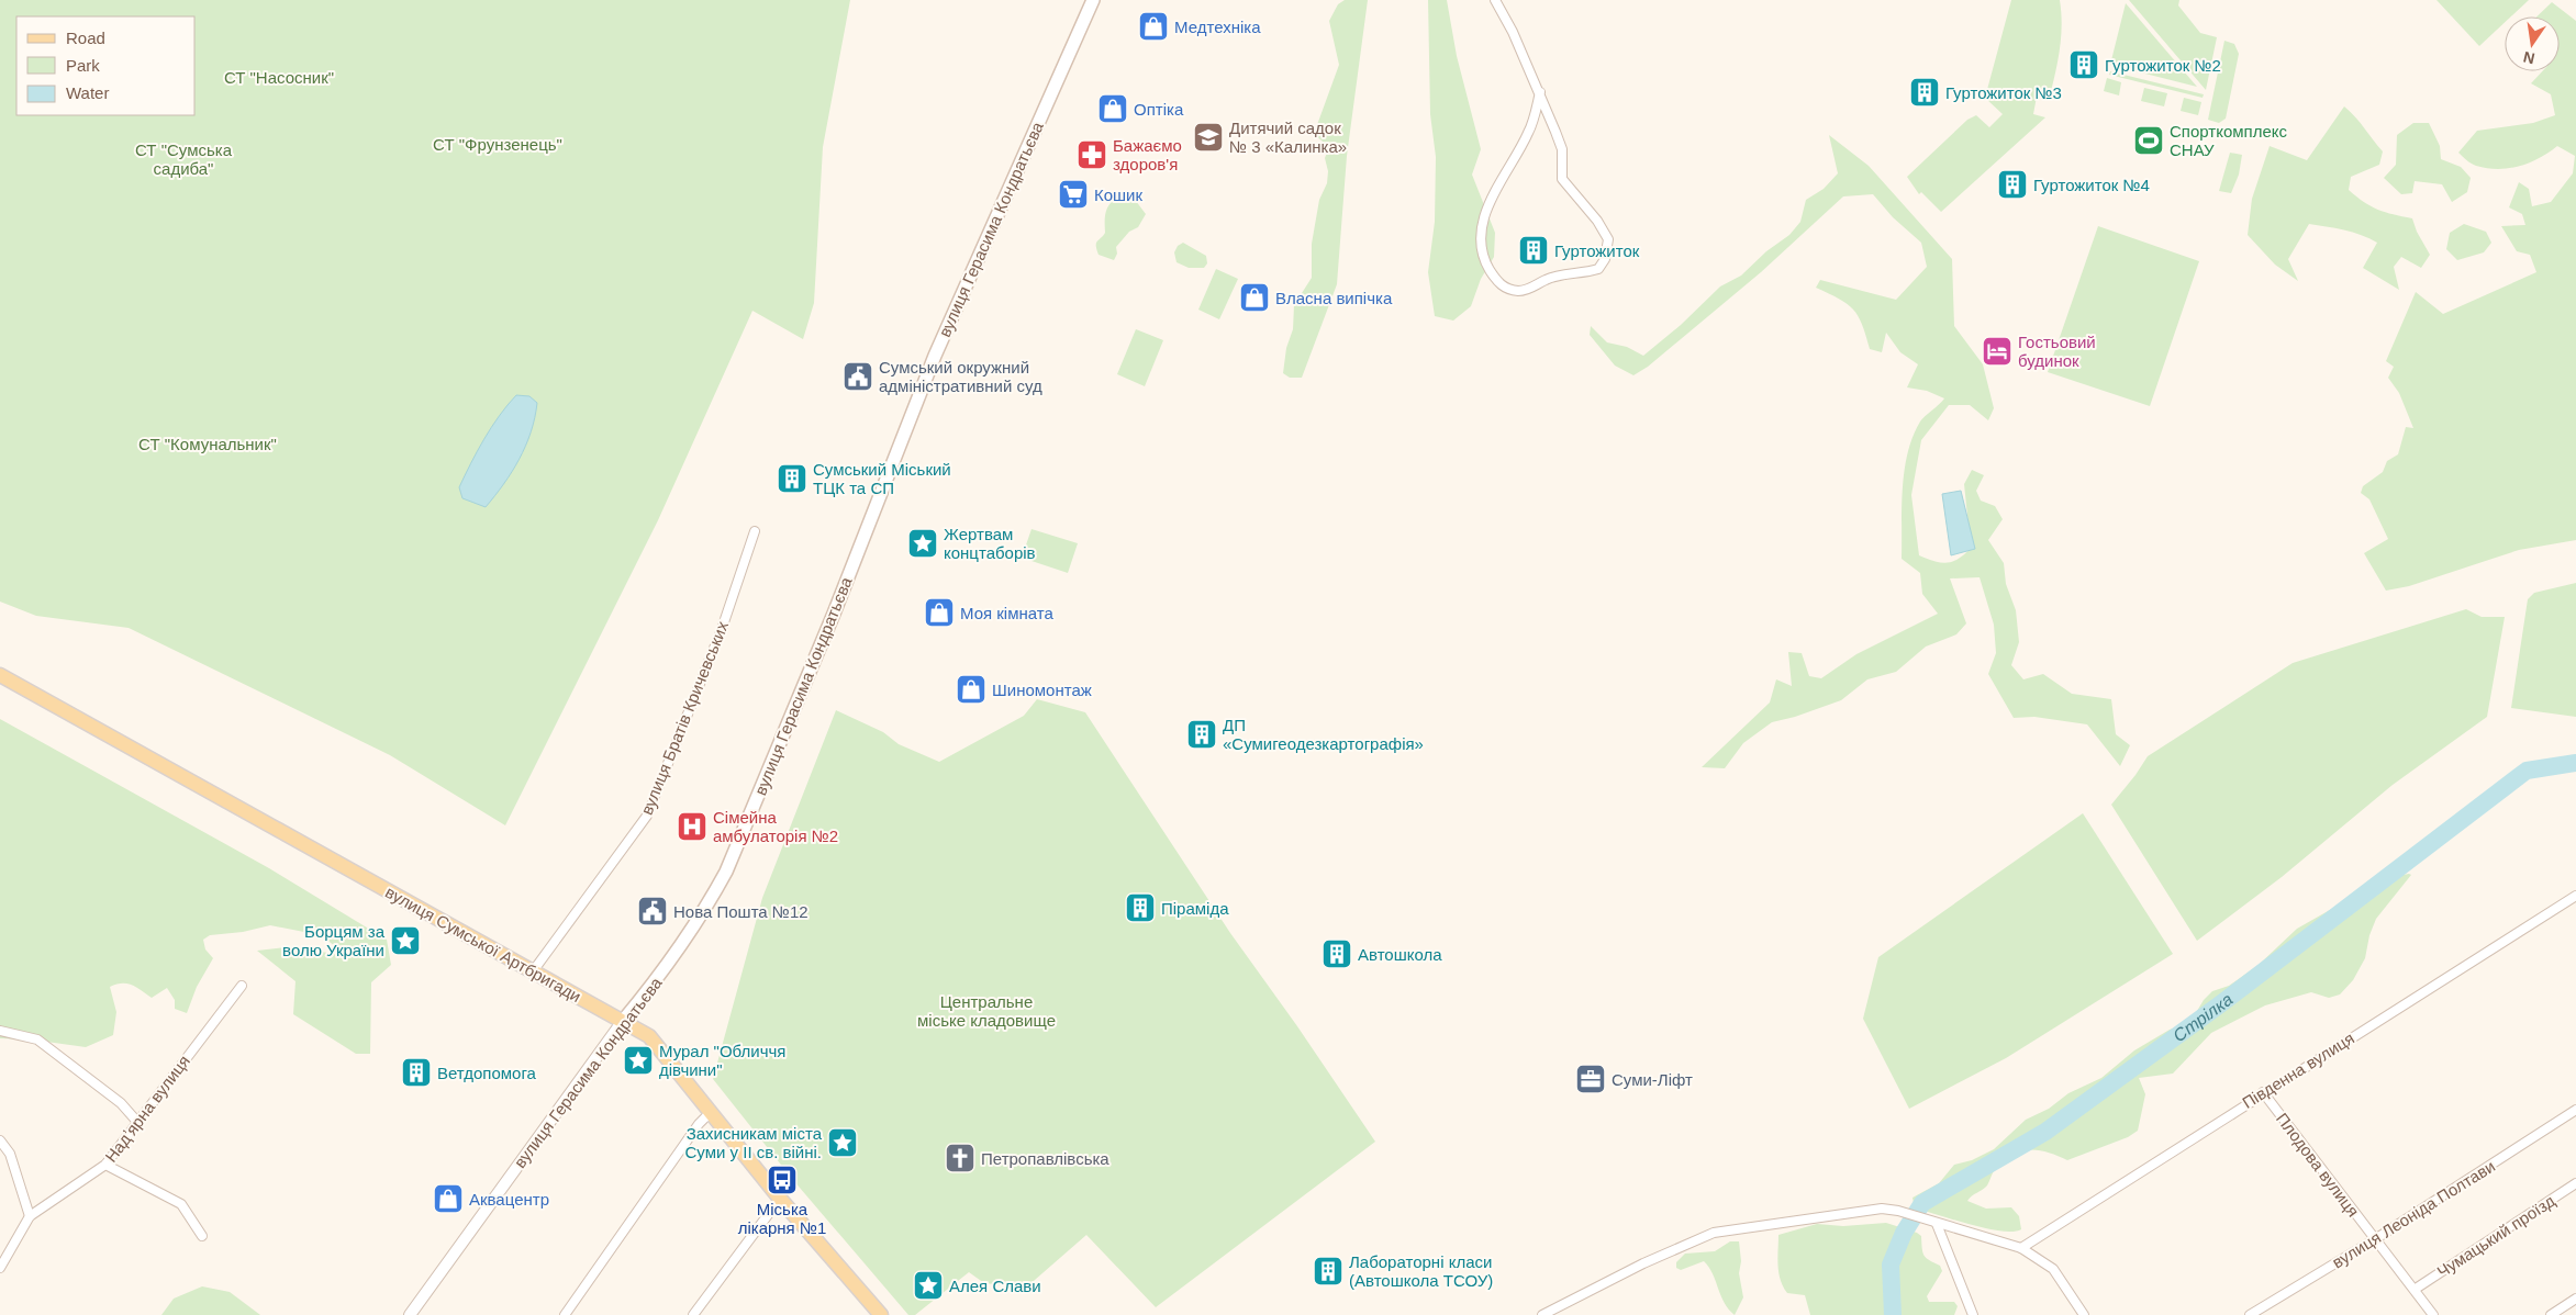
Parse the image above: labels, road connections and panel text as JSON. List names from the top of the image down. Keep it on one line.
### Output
{"streets":{"main road":["вулиця Герасима Кондратьєва","вулиця Сумської Артбригади"],"street":["вулиця Братів Кричевських","Південна вулиця","Надʼярна вулиця","Плодова вулиця","вулиця Леоніда Полтави","Чумацький проїзд"]},"crossings":[["вулиця Герасима Кондратьєва","вулиця Сумської Артбригади"],["вулиця Братів Кричевських","вулиця Сумської Артбригади"],["Південна вулиця","Плодова вулиця"],["Плодова вулиця","вулиця Леоніда Полтави"],["Плодова вулиця","Чумацький проїзд"]],"water":["Стрілка"],"parks":["СТ \"Насосник\"","СТ \"Фрунзенець\"","СТ \"Сумська садиба\"","СТ \"Комунальник\"","Центральне міське кладовище"],"places":{"shop":["Медтехніка","Оптіка","Власна випічка","Моя кімната","Шиномонтаж","Аквацентр"],"building":["Гуртожиток №2","Гуртожиток №3","Гуртожиток №4","Гуртожиток","Сумський Міський ТЦК та СП","ДП «Сумигеодезкартографія»","Піраміда","Автошкола","Ветдопомога","Лабораторні класи (Автошкола ТСОУ)"],"school or university":["Дитячий садок № 3 «Калинка»"],"sports":["Спорткомплекс СНАУ"],"pharmacy":["Бажаємо здоров'я"],"supermarket":["Кошик"],"hotel":["Гостьовий будинок"],"public building":["Сумський окружний адміністративний суд","Нова Пошта №12"],"place":["Жертвам концтаборів","Борцям за волю України","Мурал \"Обличчя дівчини\"","Захисникам міста Суми у ІІ св. війні.","Алея Слави"],"hospital":["Сімейна амбулаторія №2"],"office":["Суми-Ліфт"],"church":["Петропавлівська"],"bus stop":["Міська лікарня №1"]},"legend":["Road","Park","Water"],"north":"bottom"}
